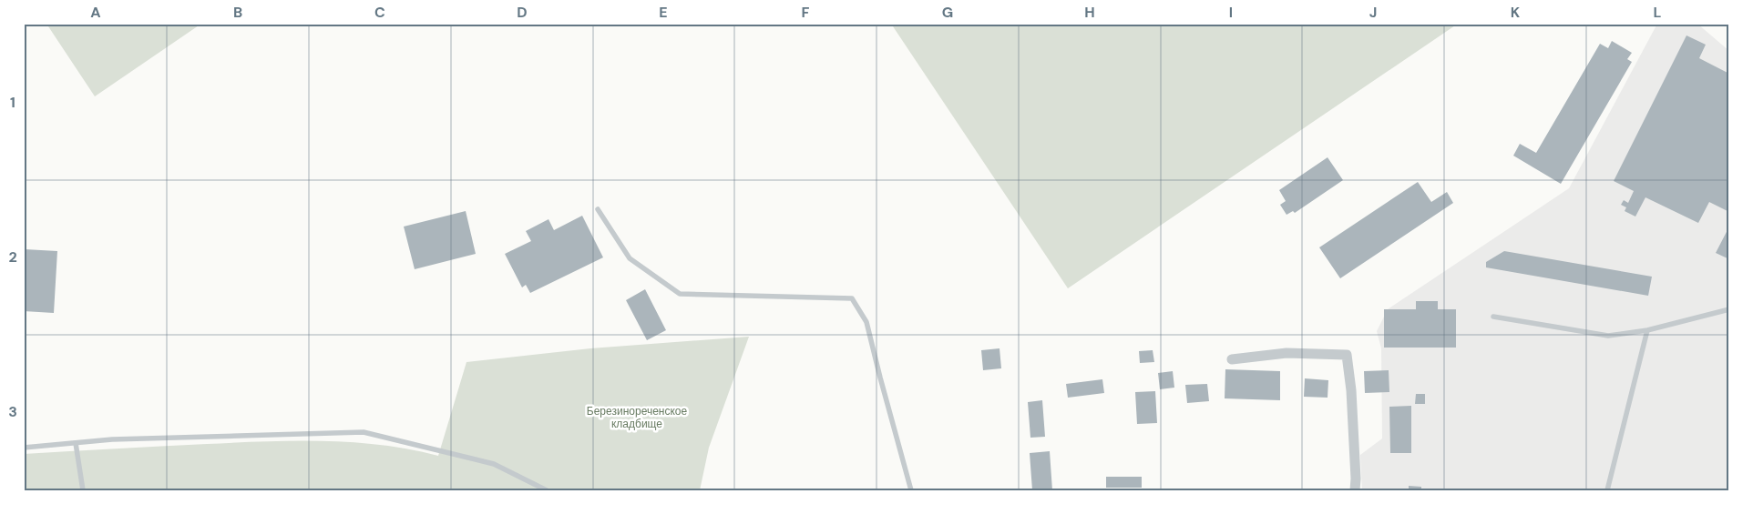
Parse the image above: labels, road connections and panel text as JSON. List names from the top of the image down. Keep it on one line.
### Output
{"parks":["Березинореченское кладбище"],"grid":{"columns":["A","B","C","D","E","F","G","H","I","J","K","L"],"rows":["1","2","3"]}}
